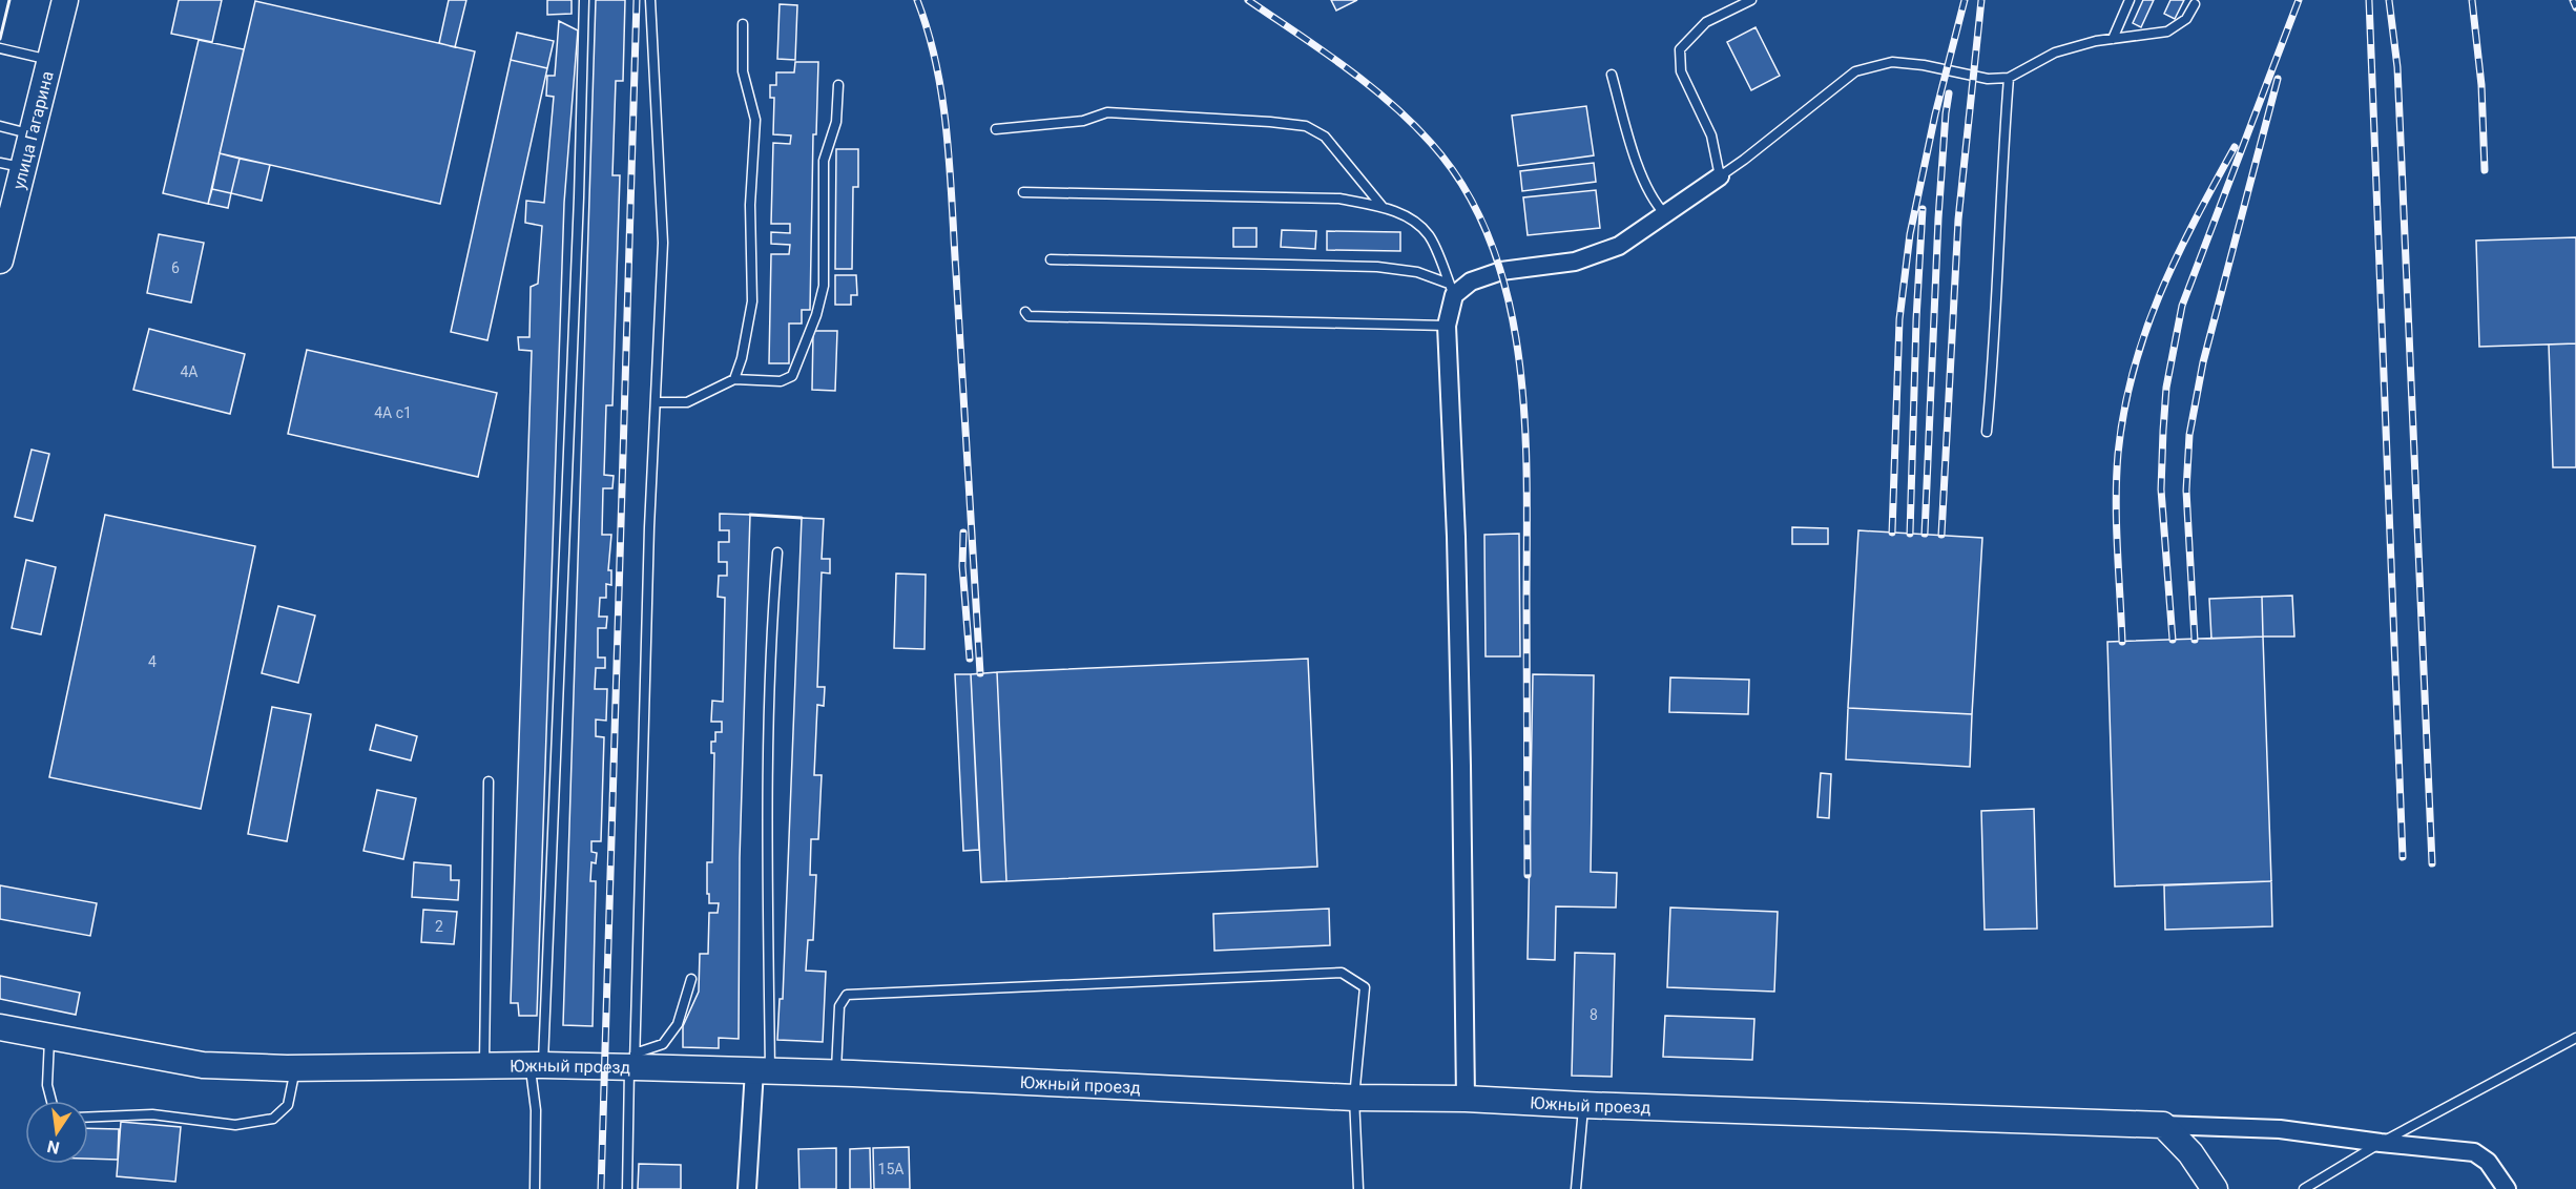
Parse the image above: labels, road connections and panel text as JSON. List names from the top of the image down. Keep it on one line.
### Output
{"streets":{"street":["улица Гагарина","Южный проезд"]},"house_numbers":["6","4А","4А с1","4","2","8","15А"],"north":"bottom"}
